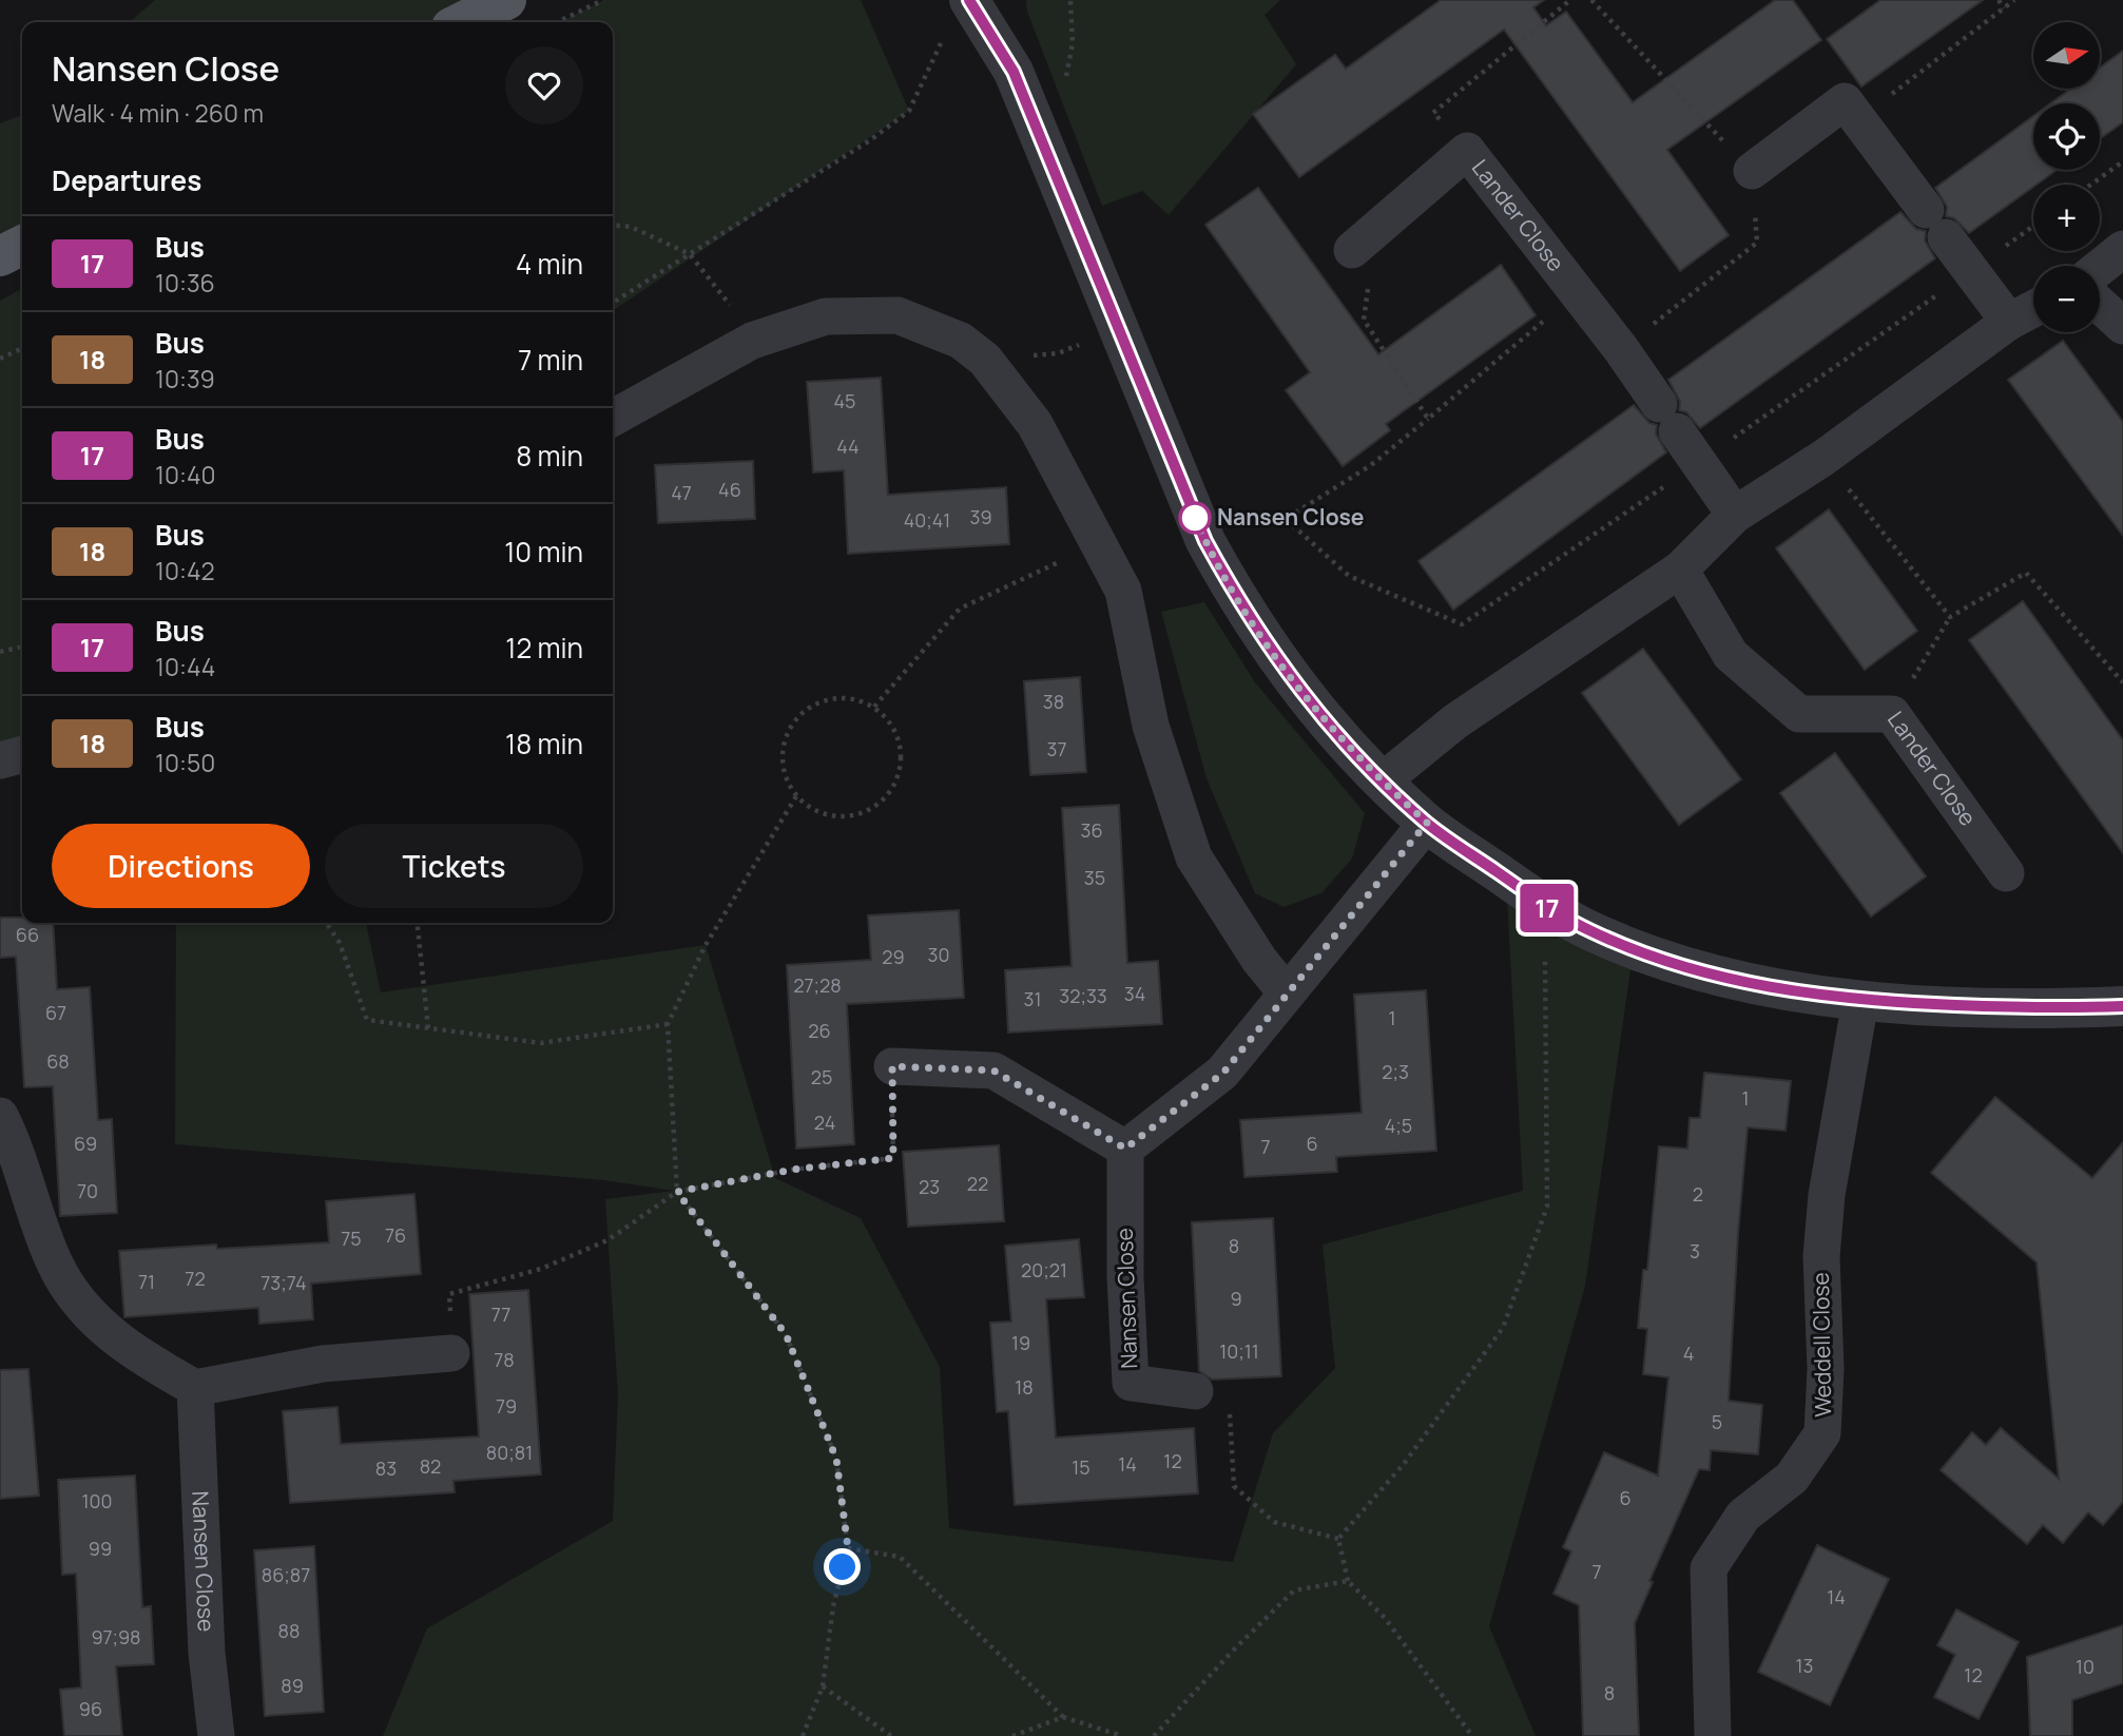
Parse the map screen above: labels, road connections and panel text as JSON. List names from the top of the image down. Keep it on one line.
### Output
{"streets":{"street":["Lander Close","Nansen Close","Weddell Close"]},"places":["Nansen Close"],"lines":["bus line 17"],"house_numbers":["45","44","46","47","39","40;41","38","37","36","35","66","30","29","27;28","34","32;33","31","67","1","26","68","2;3","25","1","24","4;5","69","6","7","22","23","70","2","76","75","8","3","20;21","72","71","73;74","9","77","19","10;11","4","78","18","79","5","80;81","12","14","82","15","83","6","100","99","7","86;87","14","88","97;98","13","10","12","89","8","96"],"north":"right","page":{"on_map":"17","map_buttons":["+","−"],"heading":[["Nansen Close","Walk · 4 min · 260 m"],"Departures"],"list":[{"mark":"17","name":"Bus","note":"10:36","value":"4 min"},{"mark":"18","name":"Bus","note":"10:39","value":"7 min"},{"mark":"17","name":"Bus","note":"10:40","value":"8 min"},{"mark":"18","name":"Bus","note":"10:42","value":"10 min"},{"mark":"17","name":"Bus","note":"10:44","value":"12 min"},{"mark":"18","name":"Bus","note":"10:50","value":"18 min"}],"buttons":["Directions","Tickets"]}}
